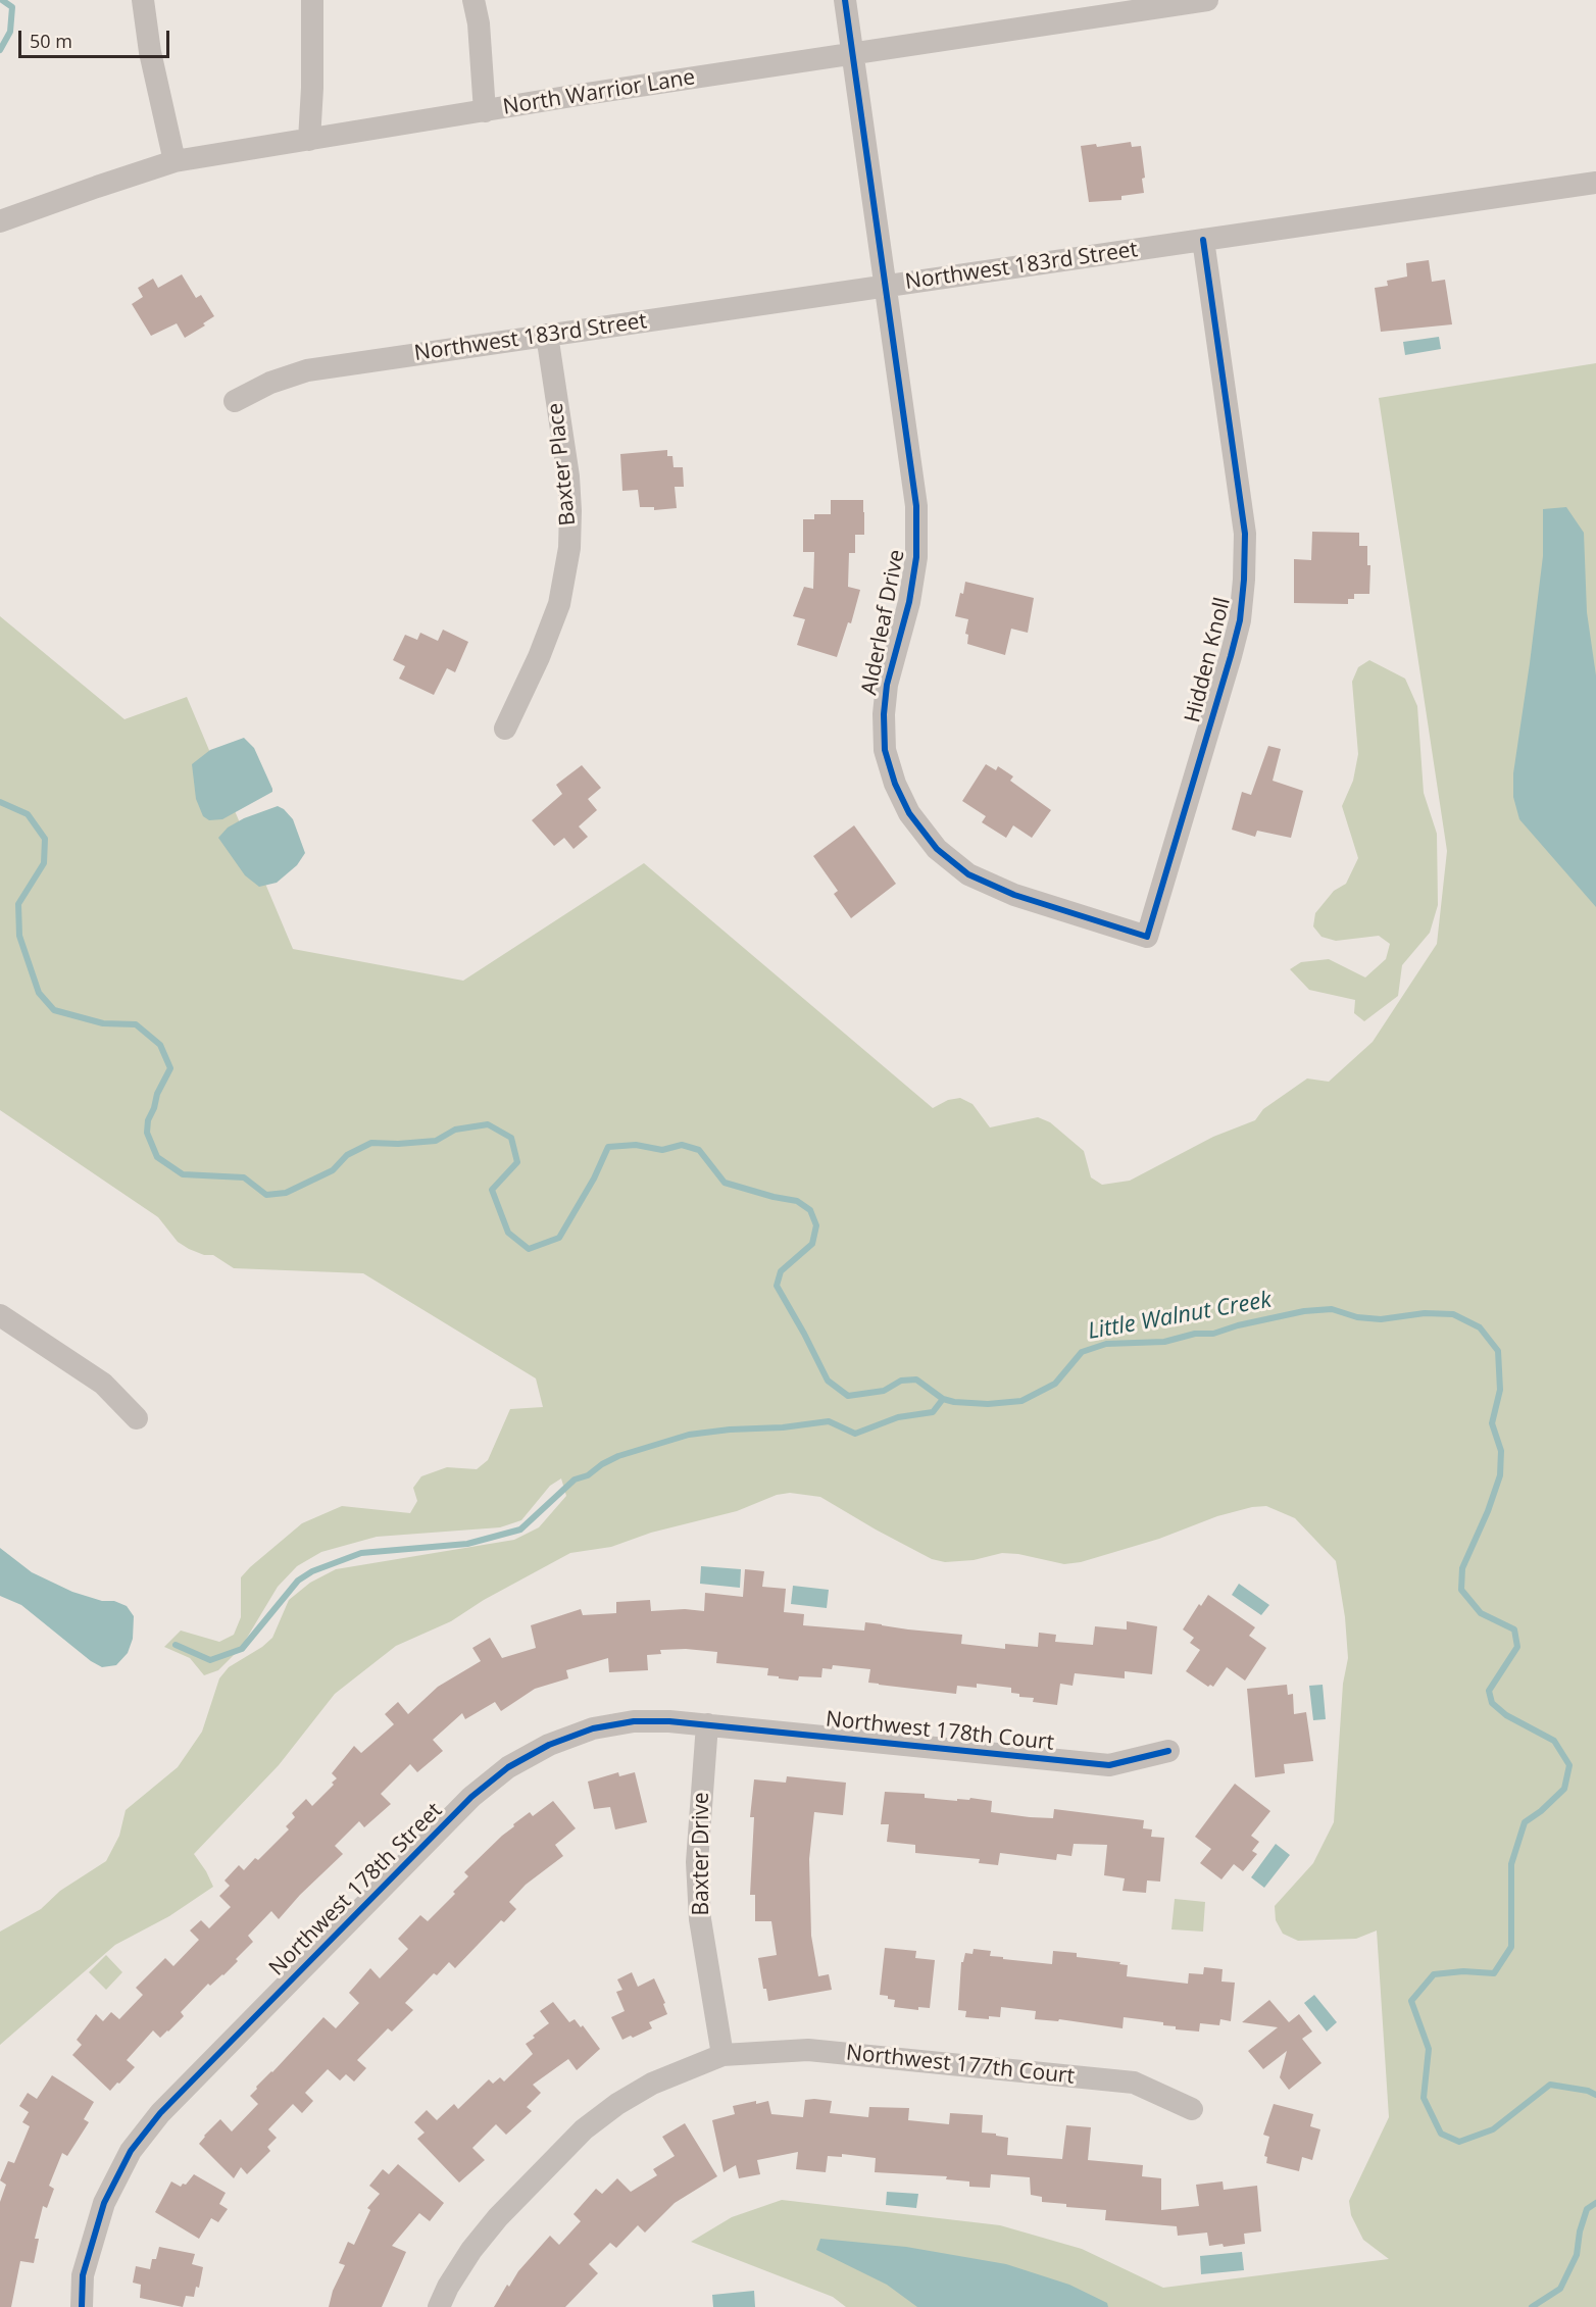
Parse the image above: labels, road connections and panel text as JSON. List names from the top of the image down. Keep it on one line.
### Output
{"streets":{"street":["North Warrior Lane","Northwest 183rd Street","Baxter Place","Alderleaf Drive","Hidden Knoll","Northwest 178th Court","Baxter Drive","Northwest 178th Street","Northwest 177th Court"]},"crossings":[["North Warrior Lane","Alderleaf Drive"],["Northwest 183rd Street","Baxter Place"],["Northwest 183rd Street","Alderleaf Drive"],["Northwest 183rd Street","Hidden Knoll"],["Alderleaf Drive","Hidden Knoll"],["Northwest 178th Court","Baxter Drive"],["Northwest 178th Court","Northwest 178th Street"],["Baxter Drive","Northwest 178th Street"],["Baxter Drive","Northwest 177th Court"]],"water":["Little Walnut Creek"],"scale_bar":"50 m"}
